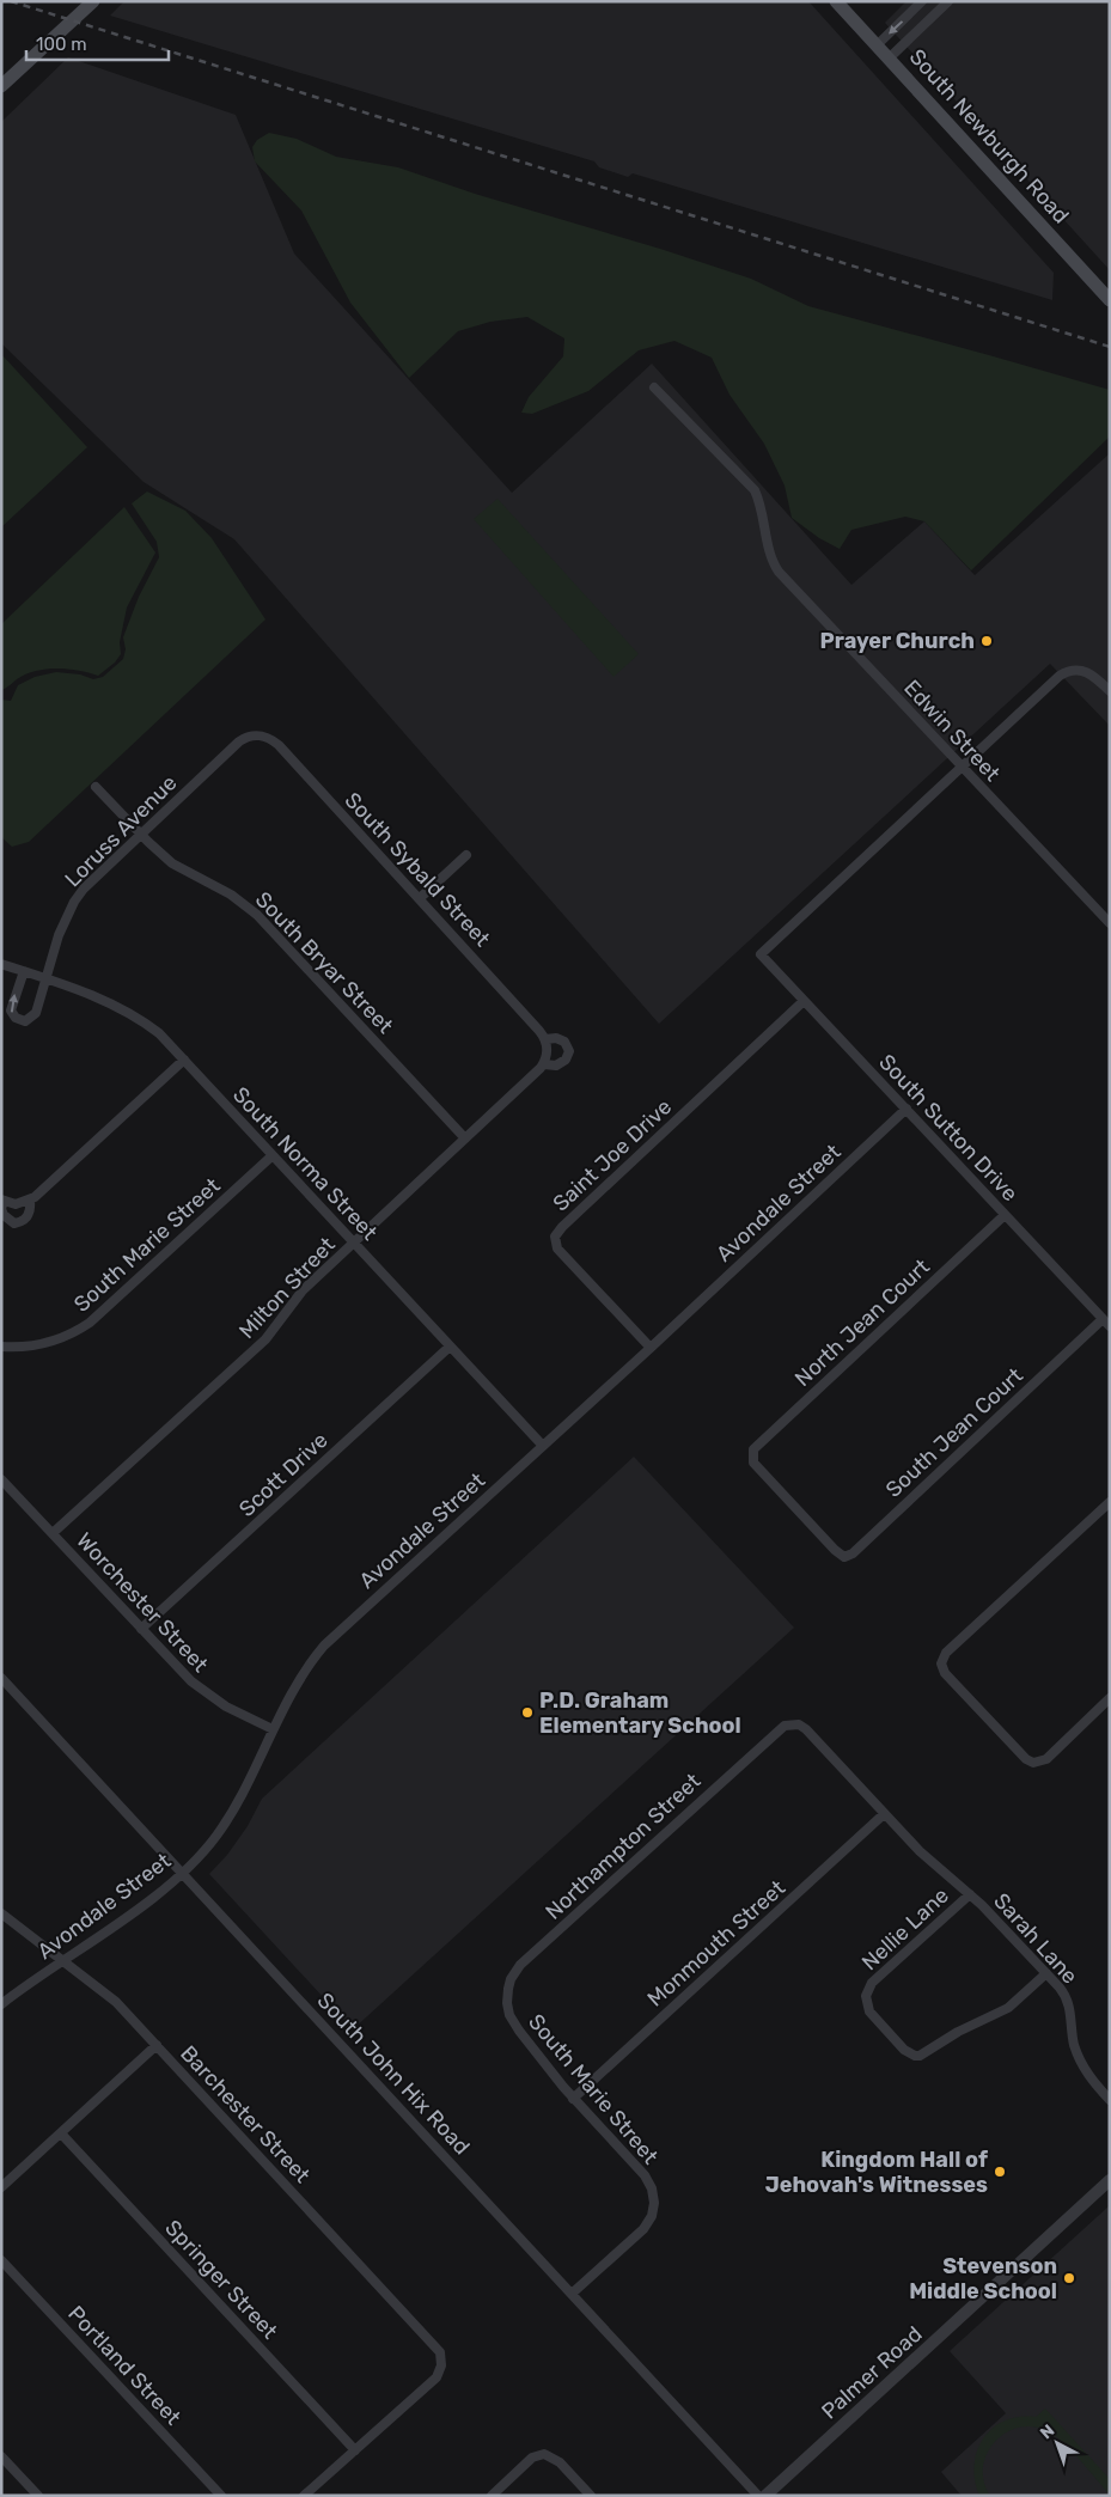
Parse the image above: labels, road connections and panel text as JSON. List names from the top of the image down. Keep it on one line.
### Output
{"streets":{"main road":["South Newburgh Road"],"street":["Edwin Street","Loruss Avenue","South Sybald Street","South Bryar Street","South Sutton Drive","Saint Joe Drive","South Norma Street","Avondale Street","South Marie Street","Milton Street","North Jean Court","South Jean Court","Scott Drive","Worchester Street","Northampton Street","Nellie Lane","Sarah Lane","Monmouth Street","South John Hix Road","Barchester Street","Springer Street","Portland Street","Palmer Road"]},"crossings":[["Edwin Street","South Sutton Drive"],["Loruss Avenue","South Sybald Street"],["Loruss Avenue","South Bryar Street"],["Loruss Avenue","South Norma Street"],["South Sybald Street","Milton Street"],["South Bryar Street","Milton Street"],["South Sutton Drive","Saint Joe Drive"],["South Sutton Drive","Avondale Street"],["South Sutton Drive","North Jean Court"],["South Sutton Drive","South Jean Court"],["Saint Joe Drive","Avondale Street"],["South Norma Street","Avondale Street"],["South Norma Street","South Marie Street"],["South Norma Street","Milton Street"],["South Norma Street","Scott Drive"],["Avondale Street","Worchester Street"],["Avondale Street","South John Hix Road"],["Avondale Street","Barchester Street"],["South Marie Street","Northampton Street"],["South Marie Street","Monmouth Street"],["South Marie Street","South John Hix Road"],["Milton Street","Worchester Street"],["North Jean Court","South Jean Court"],["Scott Drive","Worchester Street"],["Northampton Street","Sarah Lane"],["Northampton Street","Monmouth Street"],["Nellie Lane","Sarah Lane"],["Sarah Lane","Monmouth Street"],["Barchester Street","Springer Street"]],"places":["Prayer Church","P.D. Graham Elementary School","Kingdom Hall of Jehovah's Witnesses","Stevenson Middle School"],"scale_bar":"100 m","north":"top left"}
